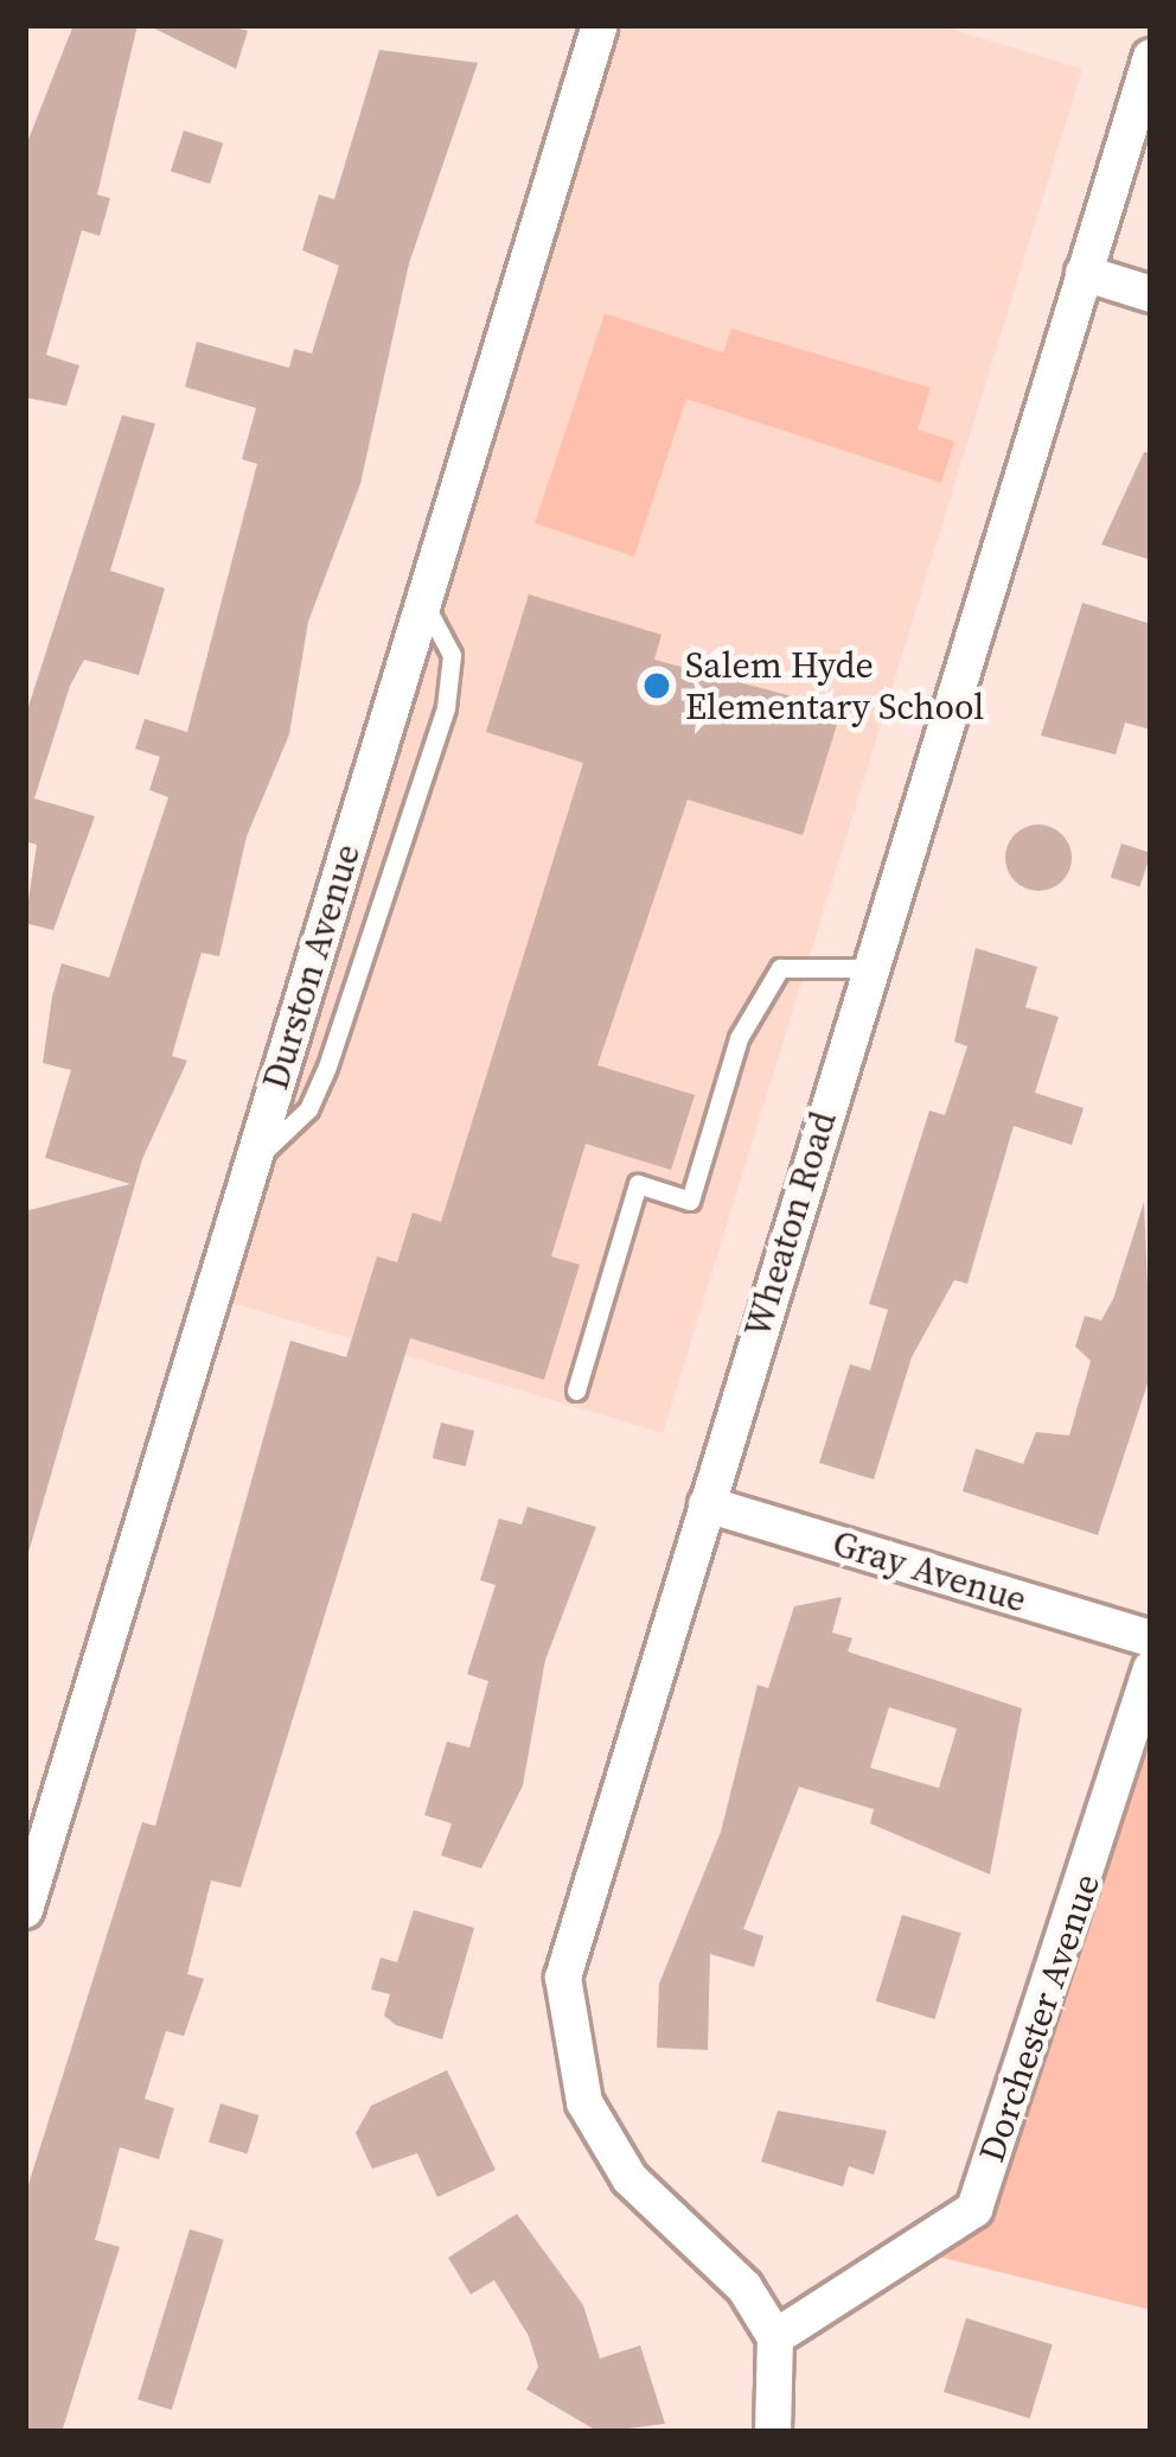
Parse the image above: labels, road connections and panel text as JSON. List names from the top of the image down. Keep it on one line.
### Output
{"streets":{"street":["Durston Avenue","Wheaton Road","Gray Avenue","Dorchester Avenue"]},"crossings":[["Wheaton Road","Gray Avenue"],["Wheaton Road","Dorchester Avenue"]],"places":["Salem Hyde Elementary School"]}
